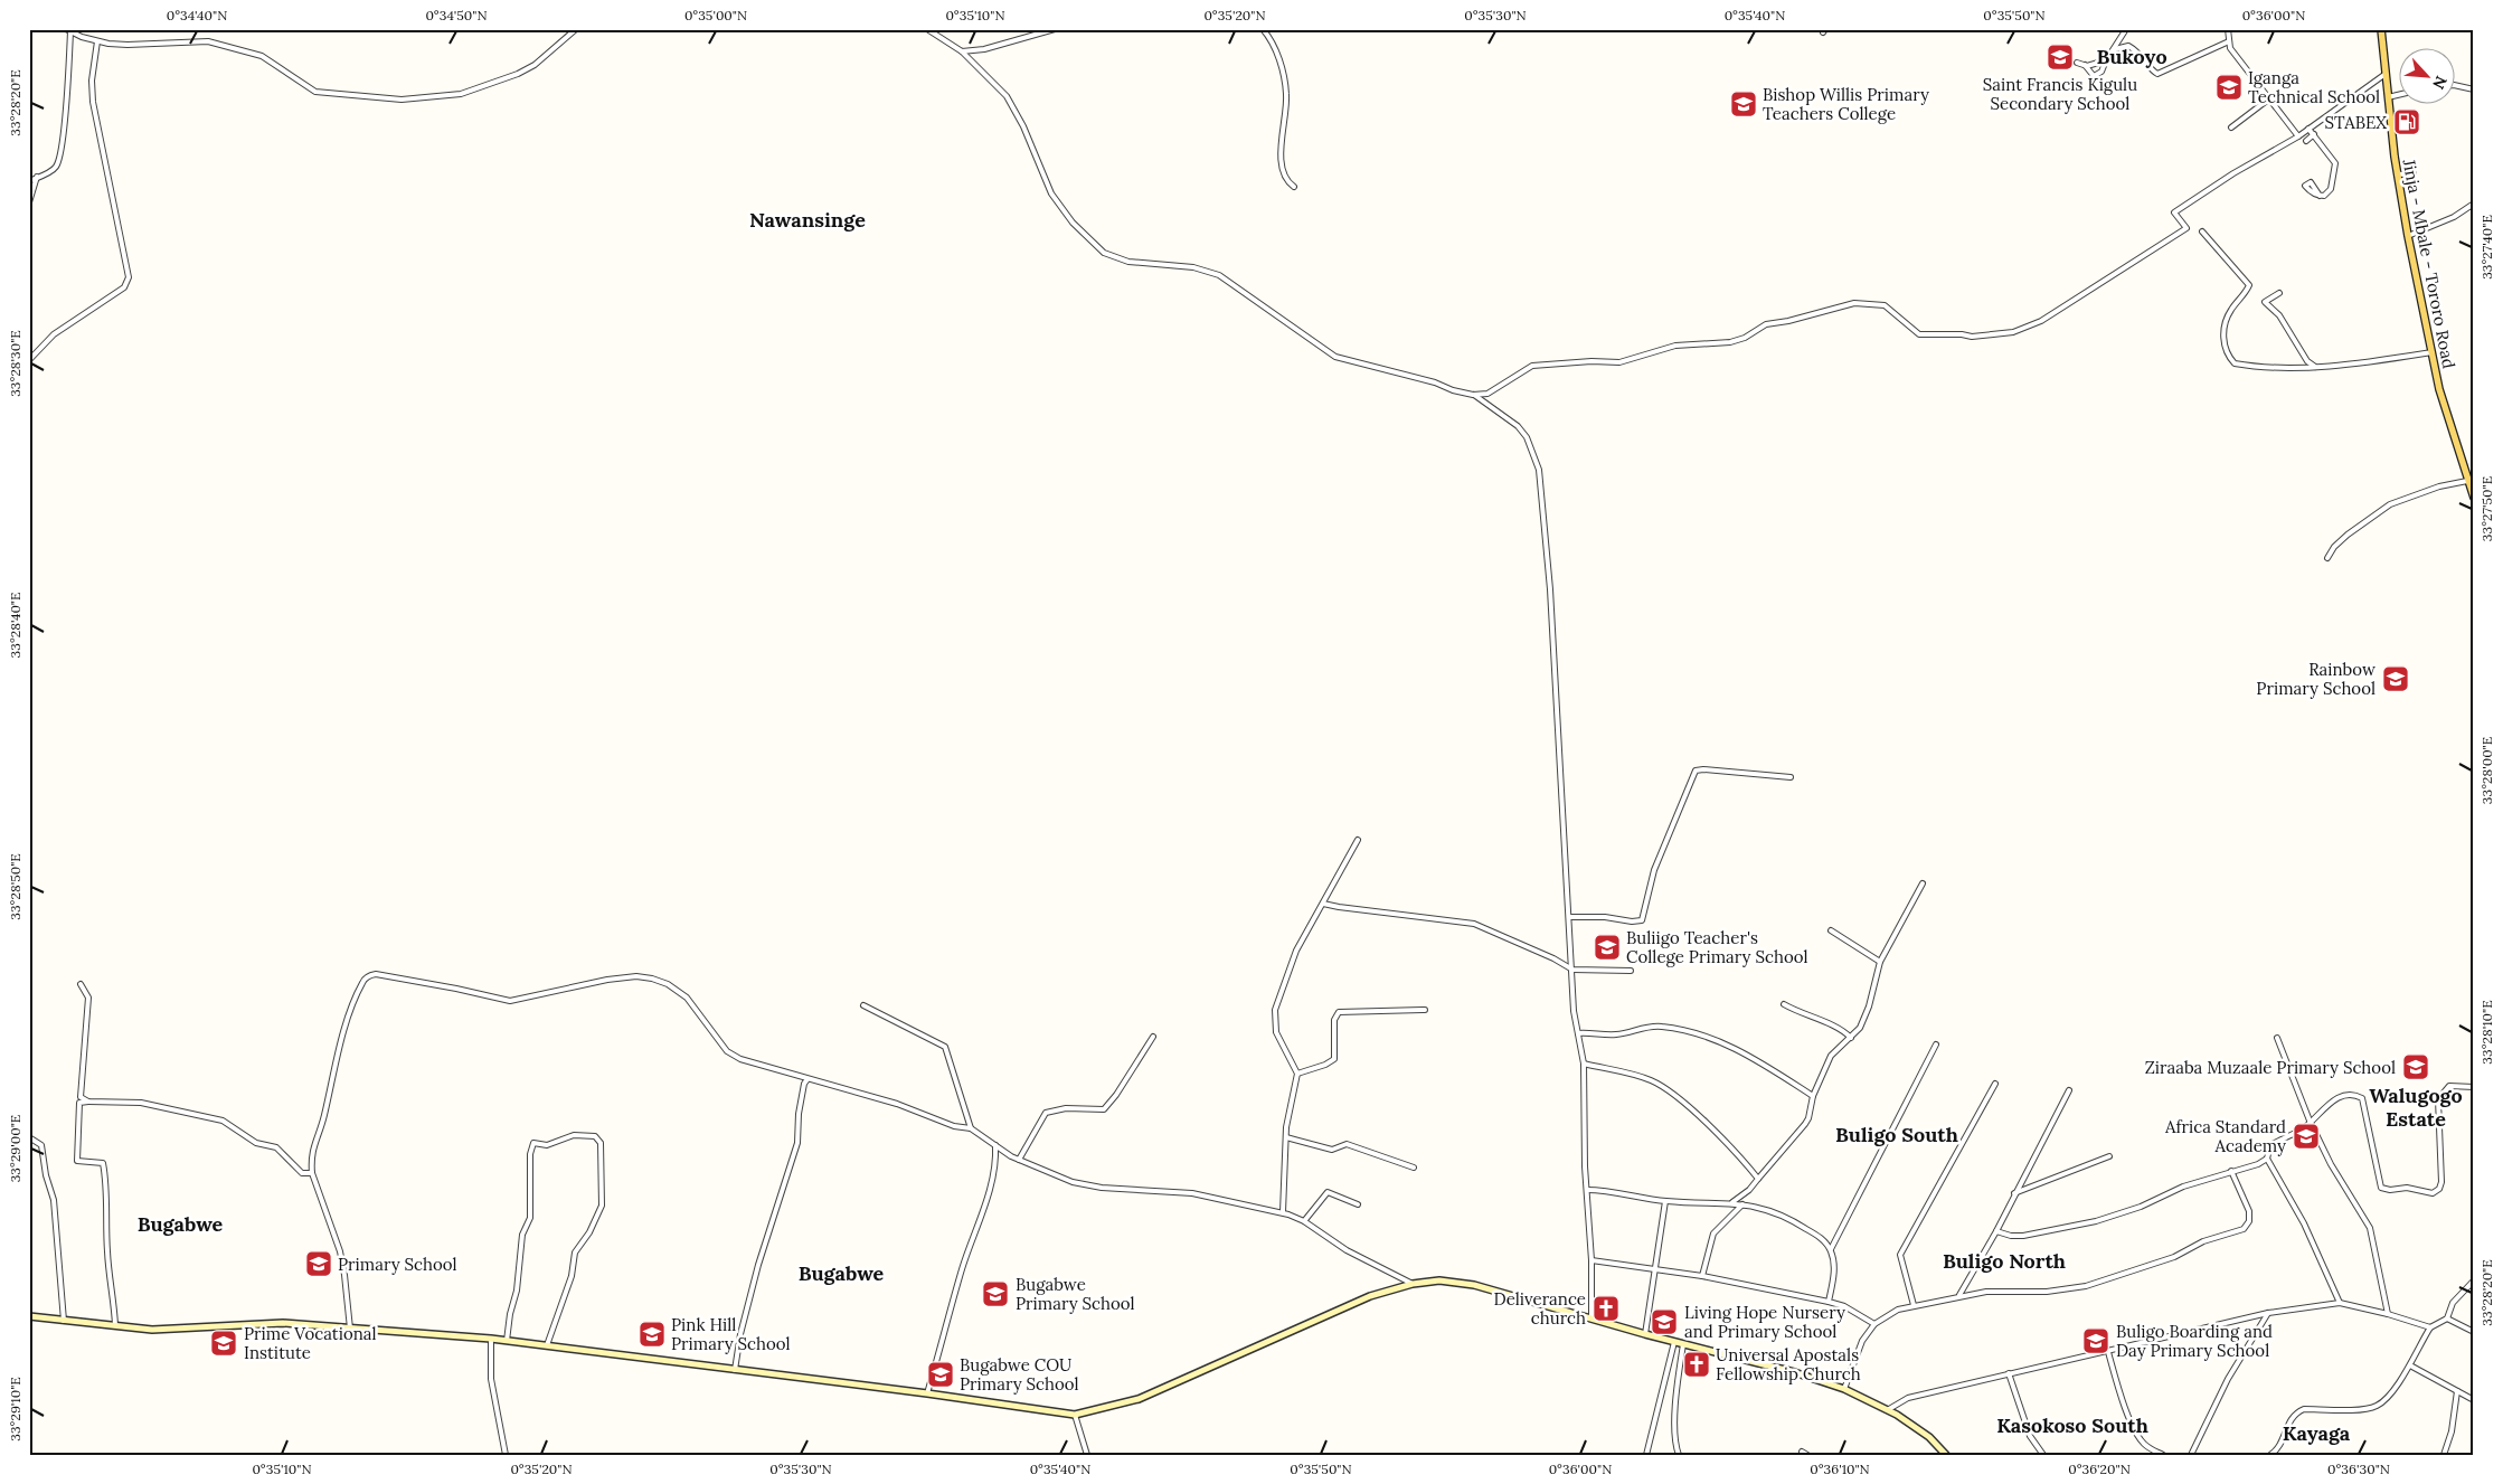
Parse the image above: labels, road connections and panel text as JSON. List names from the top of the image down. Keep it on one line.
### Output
{"streets":{"main road":["Jinja - Mbale - Tororo Road"]},"districts":["Bukoyo","Nawansinge","Walugogo Estate","Buligo South","Bugabwe","Buligo North","Bugabwe","Kasokoso South","Kayaga"],"places":{"school or university":["Saint Francis Kigulu Secondary School","Iganga Technical School","Bishop Willis Primary Teachers College","Rainbow Primary School","Buliigo Teacher's College Primary School","Ziraaba Muzaale Primary School","Africa Standard Academy","Primary School","Bugabwe Primary School","Living Hope Nursery and Primary School","Pink Hill Primary School","Buligo Boarding and Day Primary School","Prime Vocational Institute","Bugabwe COU Primary School"],"fuel station":["STABEX"],"church":["Deliverance church","Universal Apostals Fellowship Church"]},"north":"bottom right","coordinates":["0°34'40\"N","0°34'50\"N","0°35'00\"N","0°35'10\"N","0°35'20\"N","0°35'30\"N","0°35'40\"N","0°35'50\"N","0°36'00\"N","33°28'20\"E","33°27'40\"E","33°28'30\"E","33°27'50\"E","33°28'40\"E","33°28'00\"E","33°28'50\"E","33°28'10\"E","33°29'00\"E","33°29'10\"E","0°36'10\"N","0°36'20\"N","0°36'30\"N"]}
